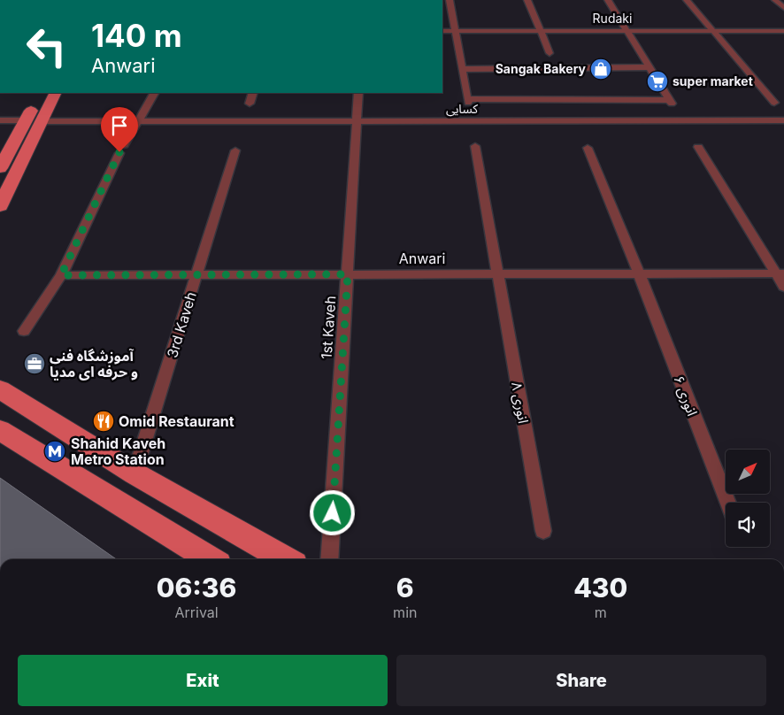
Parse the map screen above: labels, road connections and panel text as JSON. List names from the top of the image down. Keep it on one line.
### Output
{"streets":{"street":["Rudaki","کسایی","Anwari","3rd Kaveh","1st Kaveh","انوری ۶","انوری ۸"]},"crossings":[["کسایی","1st Kaveh"],["Anwari","3rd Kaveh"],["Anwari","1st Kaveh"],["Anwari","انوری ۶"],["Anwari","انوری ۸"]],"places":{"shop":["Sangak Bakery"],"supermarket":["super market"],"office":["آموزشگاه فنی و حرفه ای مدیا"],"restaurant":["Omid Restaurant"],"metro station":["Shahid Kaveh Metro Station"]},"north":"top right","page":{"turn":["140 m","Anwari"],"eta":["06:36","Arrival","6","min","430","m"],"buttons":["Exit","Share"]}}
